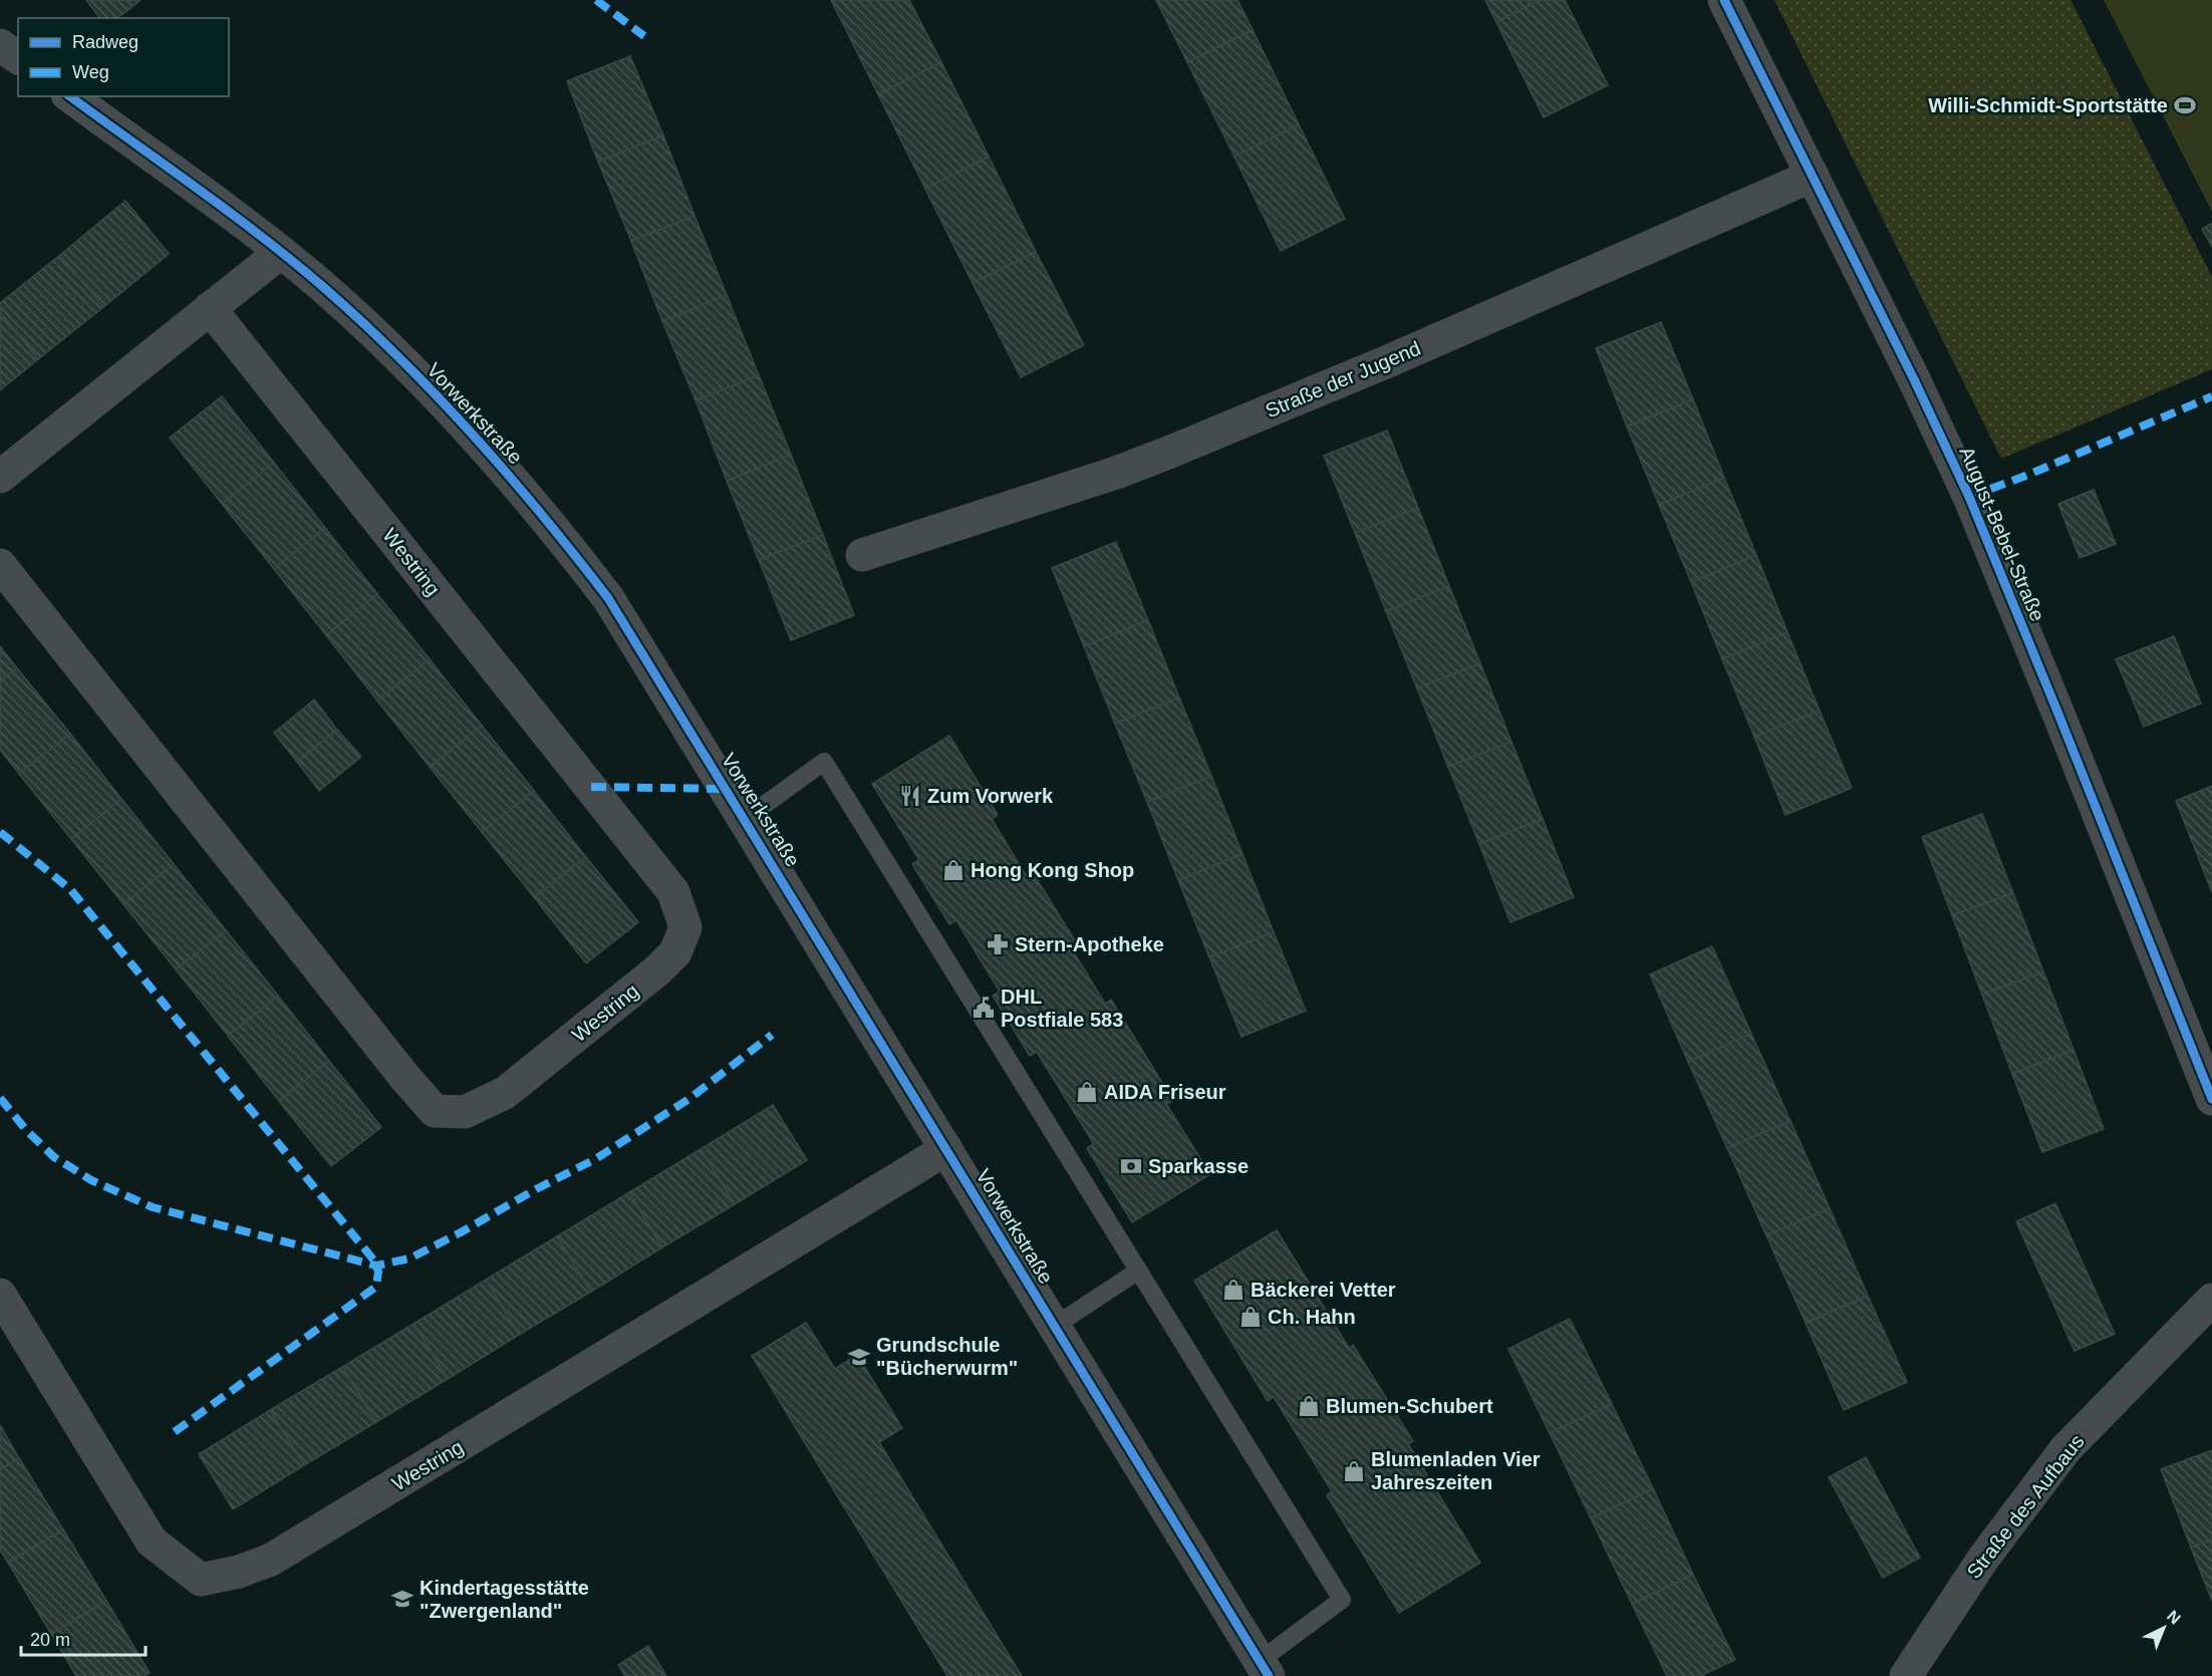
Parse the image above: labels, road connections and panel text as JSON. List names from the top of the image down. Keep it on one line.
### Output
{"streets":{"street":["Straße der Jugend","Vorwerkstraße","August-Bebel-Straße","Westring","Straße des Aufbaus"]},"crossings":[["Straße der Jugend","August-Bebel-Straße"],["Vorwerkstraße","Westring"]],"places":{"sports":["Willi-Schmidt-Sportstätte"],"restaurant":["Zum Vorwerk"],"shop":["Hong Kong Shop","AIDA Friseur","Bäckerei Vetter","Ch. Hahn","Blumen-Schubert","Blumenladen Vier Jahreszeiten"],"pharmacy":["Stern-Apotheke"],"public building":["DHL Postfiale 583"],"bank":["Sparkasse"],"school or university":["Grundschule \"Bücherwurm\"","Kindertagesstätte \"Zwergenland\""]},"legend":["Radweg","Weg"],"scale_bar":"20 m","north":"top right"}
